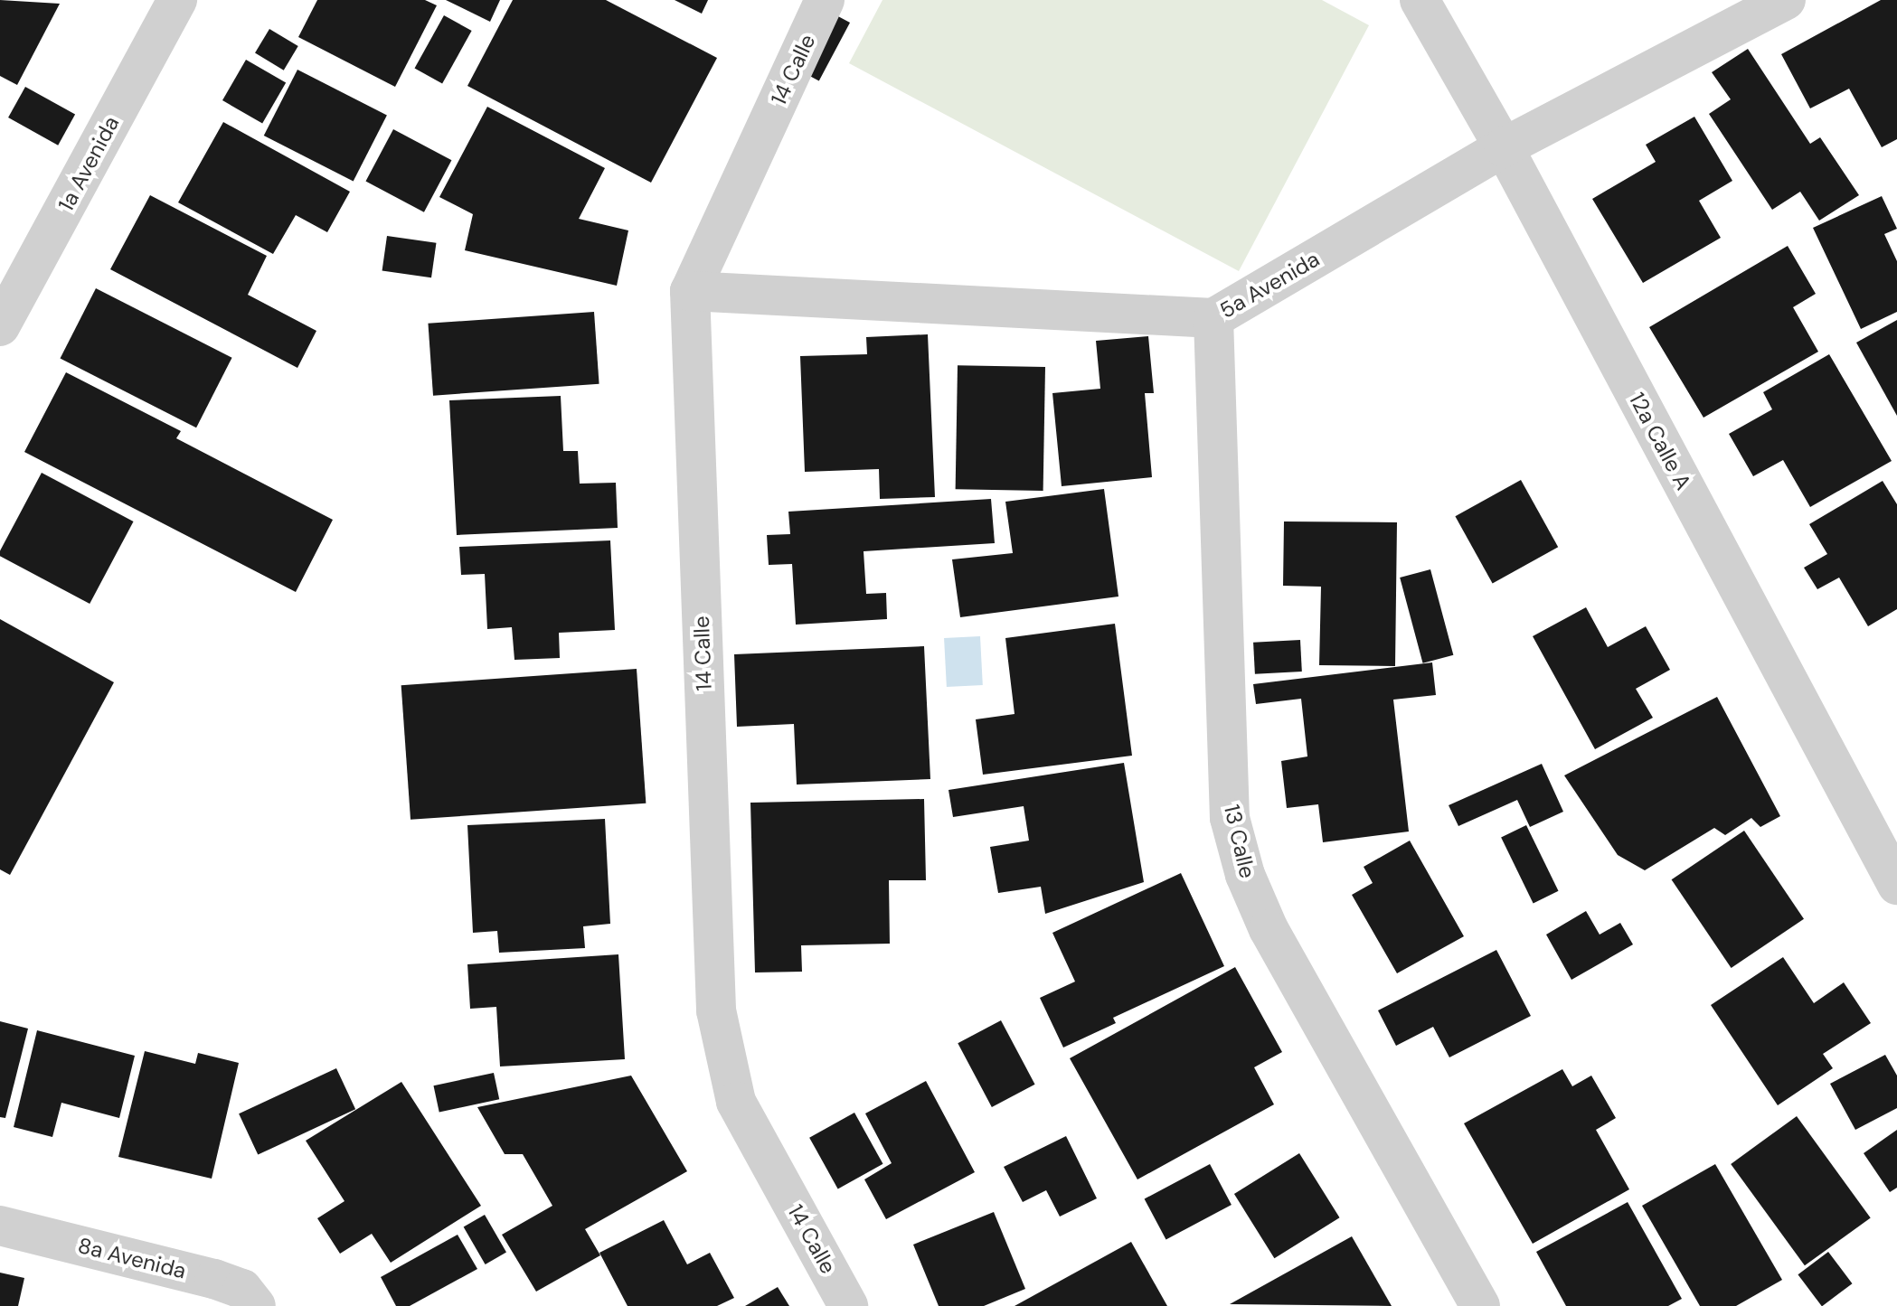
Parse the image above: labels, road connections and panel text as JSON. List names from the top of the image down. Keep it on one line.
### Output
{"streets":{"street":["14 Calle","1a Avenida","5a Avenida","12a Calle A","13 Calle","8a Avenida"]},"crossings":[["14 Calle","5a Avenida"],["5a Avenida","12a Calle A"],["5a Avenida","13 Calle"]]}
